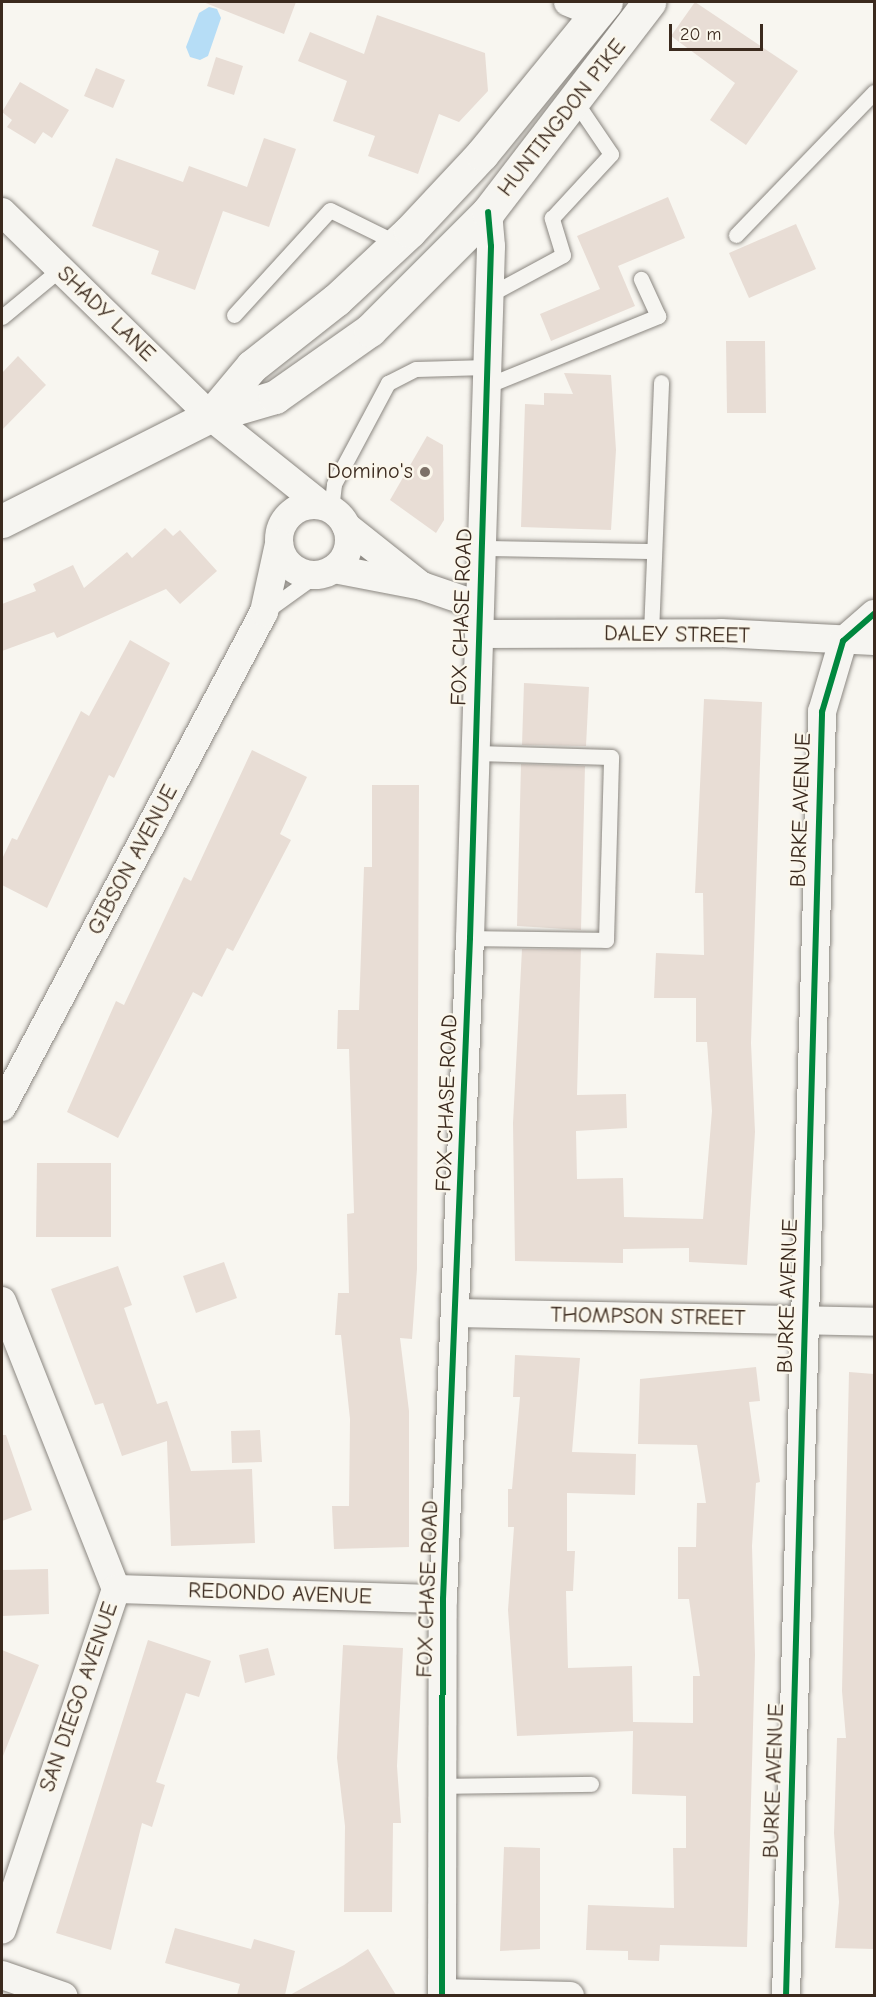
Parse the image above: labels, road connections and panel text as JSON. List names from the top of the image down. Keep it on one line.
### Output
{"streets":{"main road":["HUNTINGDON PIKE"],"street":["SHADY LANE","FOX CHASE ROAD","DALEY STREET","BURKE AVENUE","GIBSON AVENUE","THOMPSON STREET","REDONDO AVENUE","SAN DIEGO AVENUE"]},"crossings":[["HUNTINGDON PIKE","SHADY LANE"],["HUNTINGDON PIKE","FOX CHASE ROAD"],["FOX CHASE ROAD","DALEY STREET"],["FOX CHASE ROAD","THOMPSON STREET"],["FOX CHASE ROAD","REDONDO AVENUE"],["DALEY STREET","BURKE AVENUE"],["BURKE AVENUE","THOMPSON STREET"],["REDONDO AVENUE","SAN DIEGO AVENUE"]],"places":["Domino's"],"scale_bar":"20 m"}
